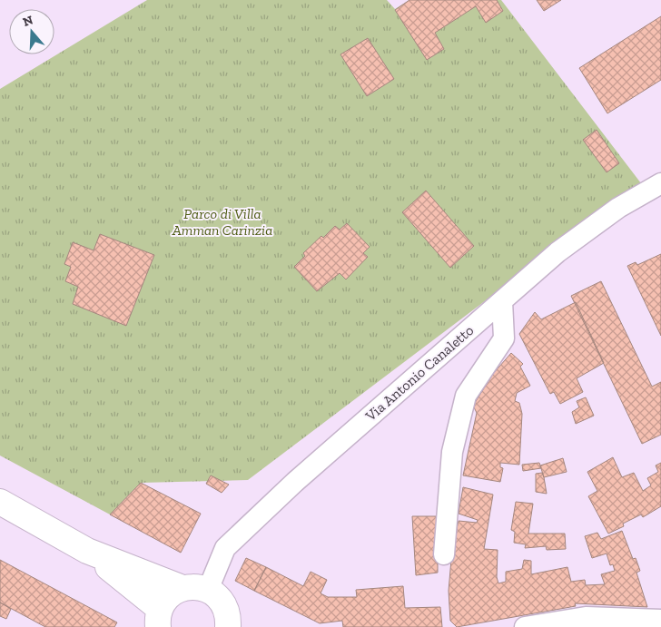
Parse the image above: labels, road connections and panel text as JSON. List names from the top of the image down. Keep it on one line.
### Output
{"streets":{"street":["Via Antonio Canaletto"]},"parks":["Parco di Villa Amman Carinzia"],"north":"top"}
